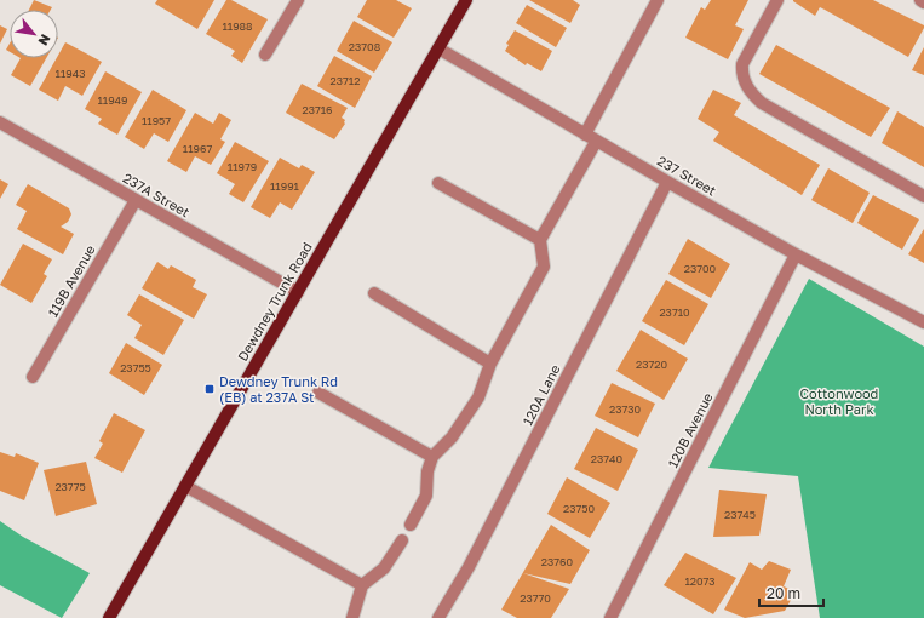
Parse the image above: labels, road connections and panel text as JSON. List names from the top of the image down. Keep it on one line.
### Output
{"streets":{"main road":["Dewdney Trunk Road"],"street":["237 Street","237A Street","119B Avenue","120A Lane","120B Avenue"]},"crossings":[["237 Street","Dewdney Trunk Road"],["237 Street","120A Lane"],["237 Street","120B Avenue"],["237A Street","119B Avenue"],["237A Street","Dewdney Trunk Road"]],"parks":["Cottonwood North Park"],"places":{"transit":["Dewdney Trunk Rd (EB) at 237A St"]},"house_numbers":["11988","23708","11943","23712","11949","23716","11957","11967","11979","11991","23700","23710","23720","23755","23730","23740","23775","23750","23745","23760","12073","23770"],"scale_bar":"20 m","north":"bottom right"}
